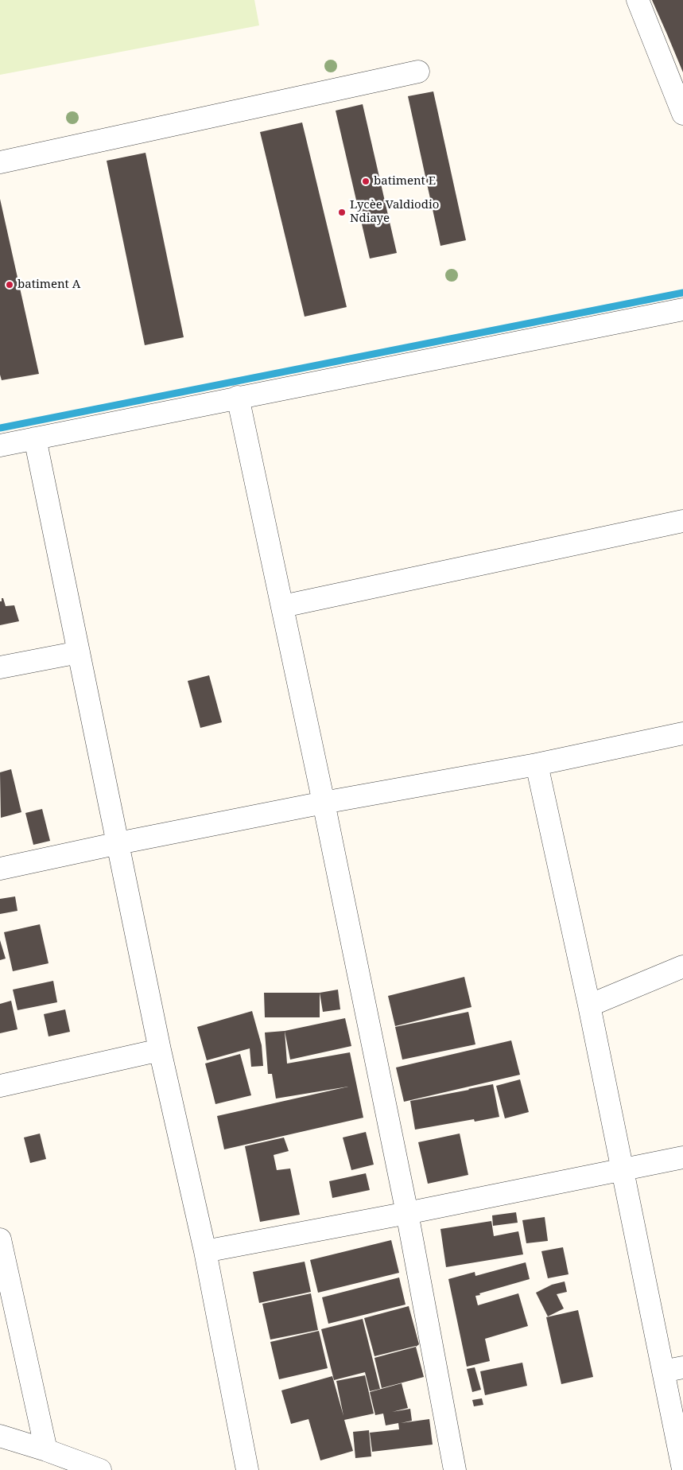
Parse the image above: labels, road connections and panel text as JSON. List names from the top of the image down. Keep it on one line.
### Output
{"places":["batiment E","Lycèe Valdiodio Ndiaye","batiment A"]}
